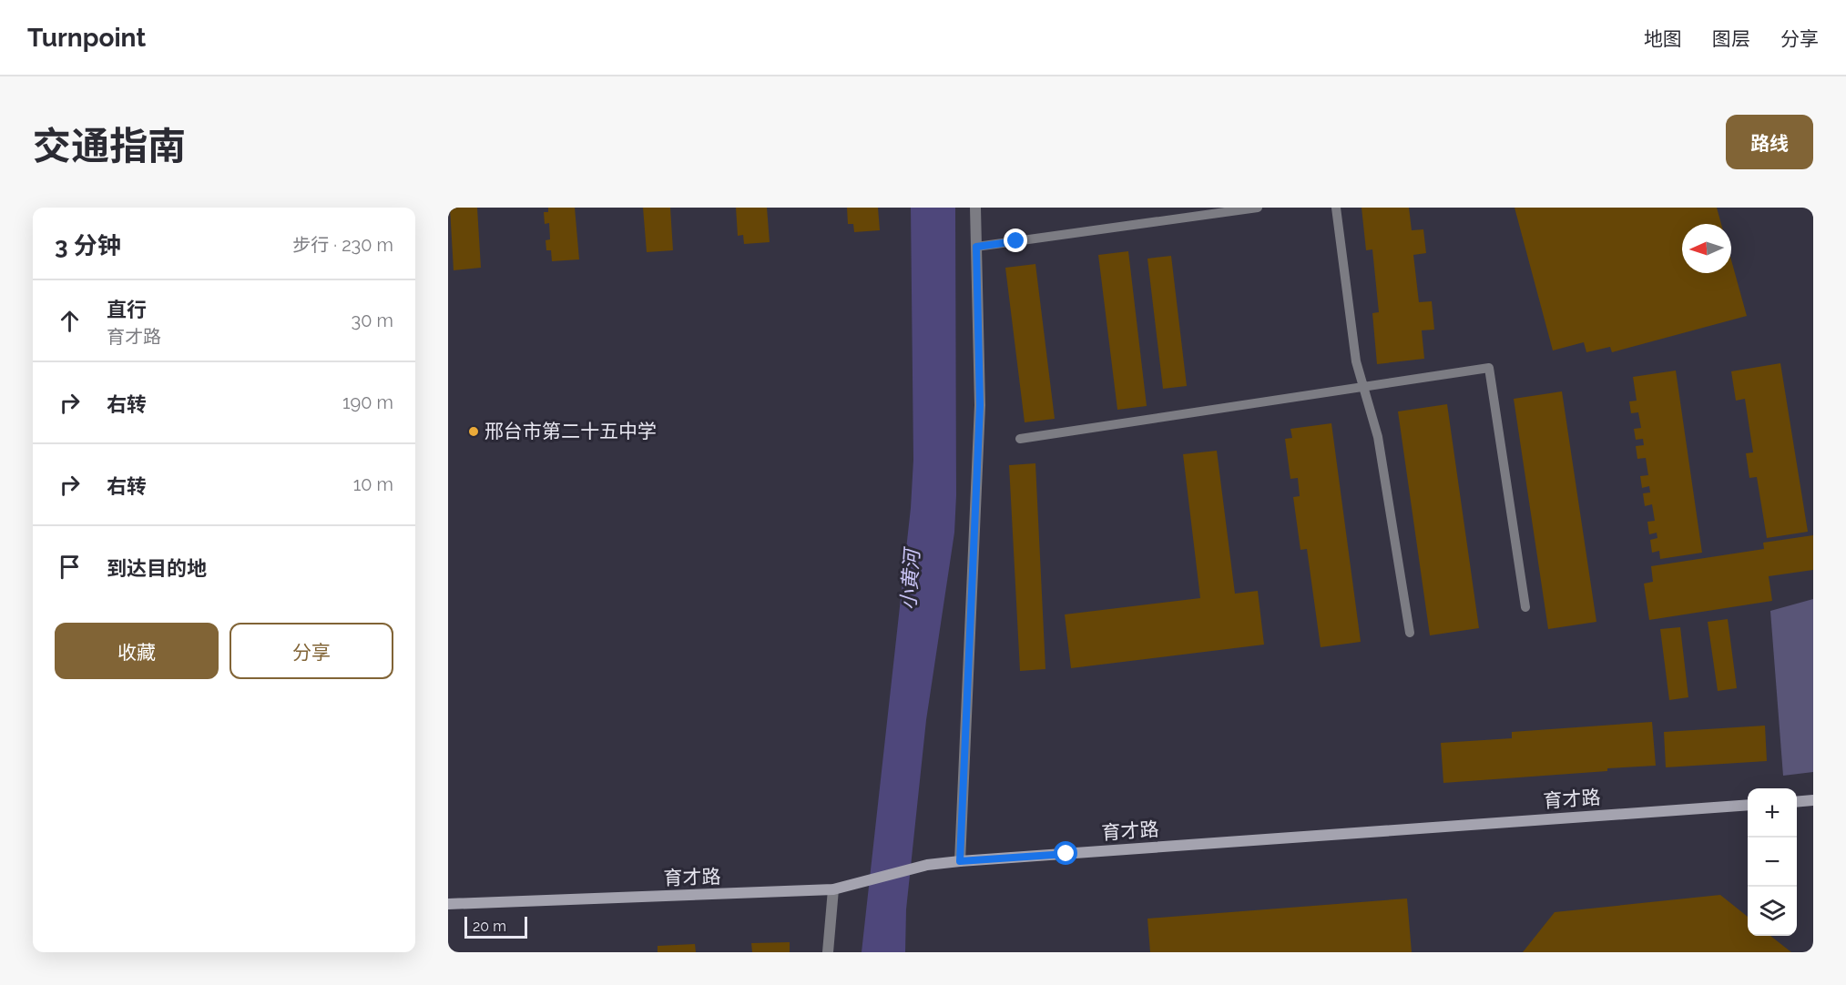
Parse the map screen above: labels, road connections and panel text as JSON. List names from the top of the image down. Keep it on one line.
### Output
{"streets":{"street":["育才路"]},"water":["小黄河"],"places":["邢台市第二十五中学"],"scale_bar":"20 m","north":"left","page":{"header":"Turnpoint","nav":["地图","图层","分享"],"title":"交通指南","buttons":["路线",["收藏","分享"]],"heading":["3 分钟","步行 · 230 m"],"list":[["直行","育才路","30 m"],["右转","190 m"],["右转","10 m"],"到达目的地"],"map_buttons":["+","−"],"scale":"20 m"}}
